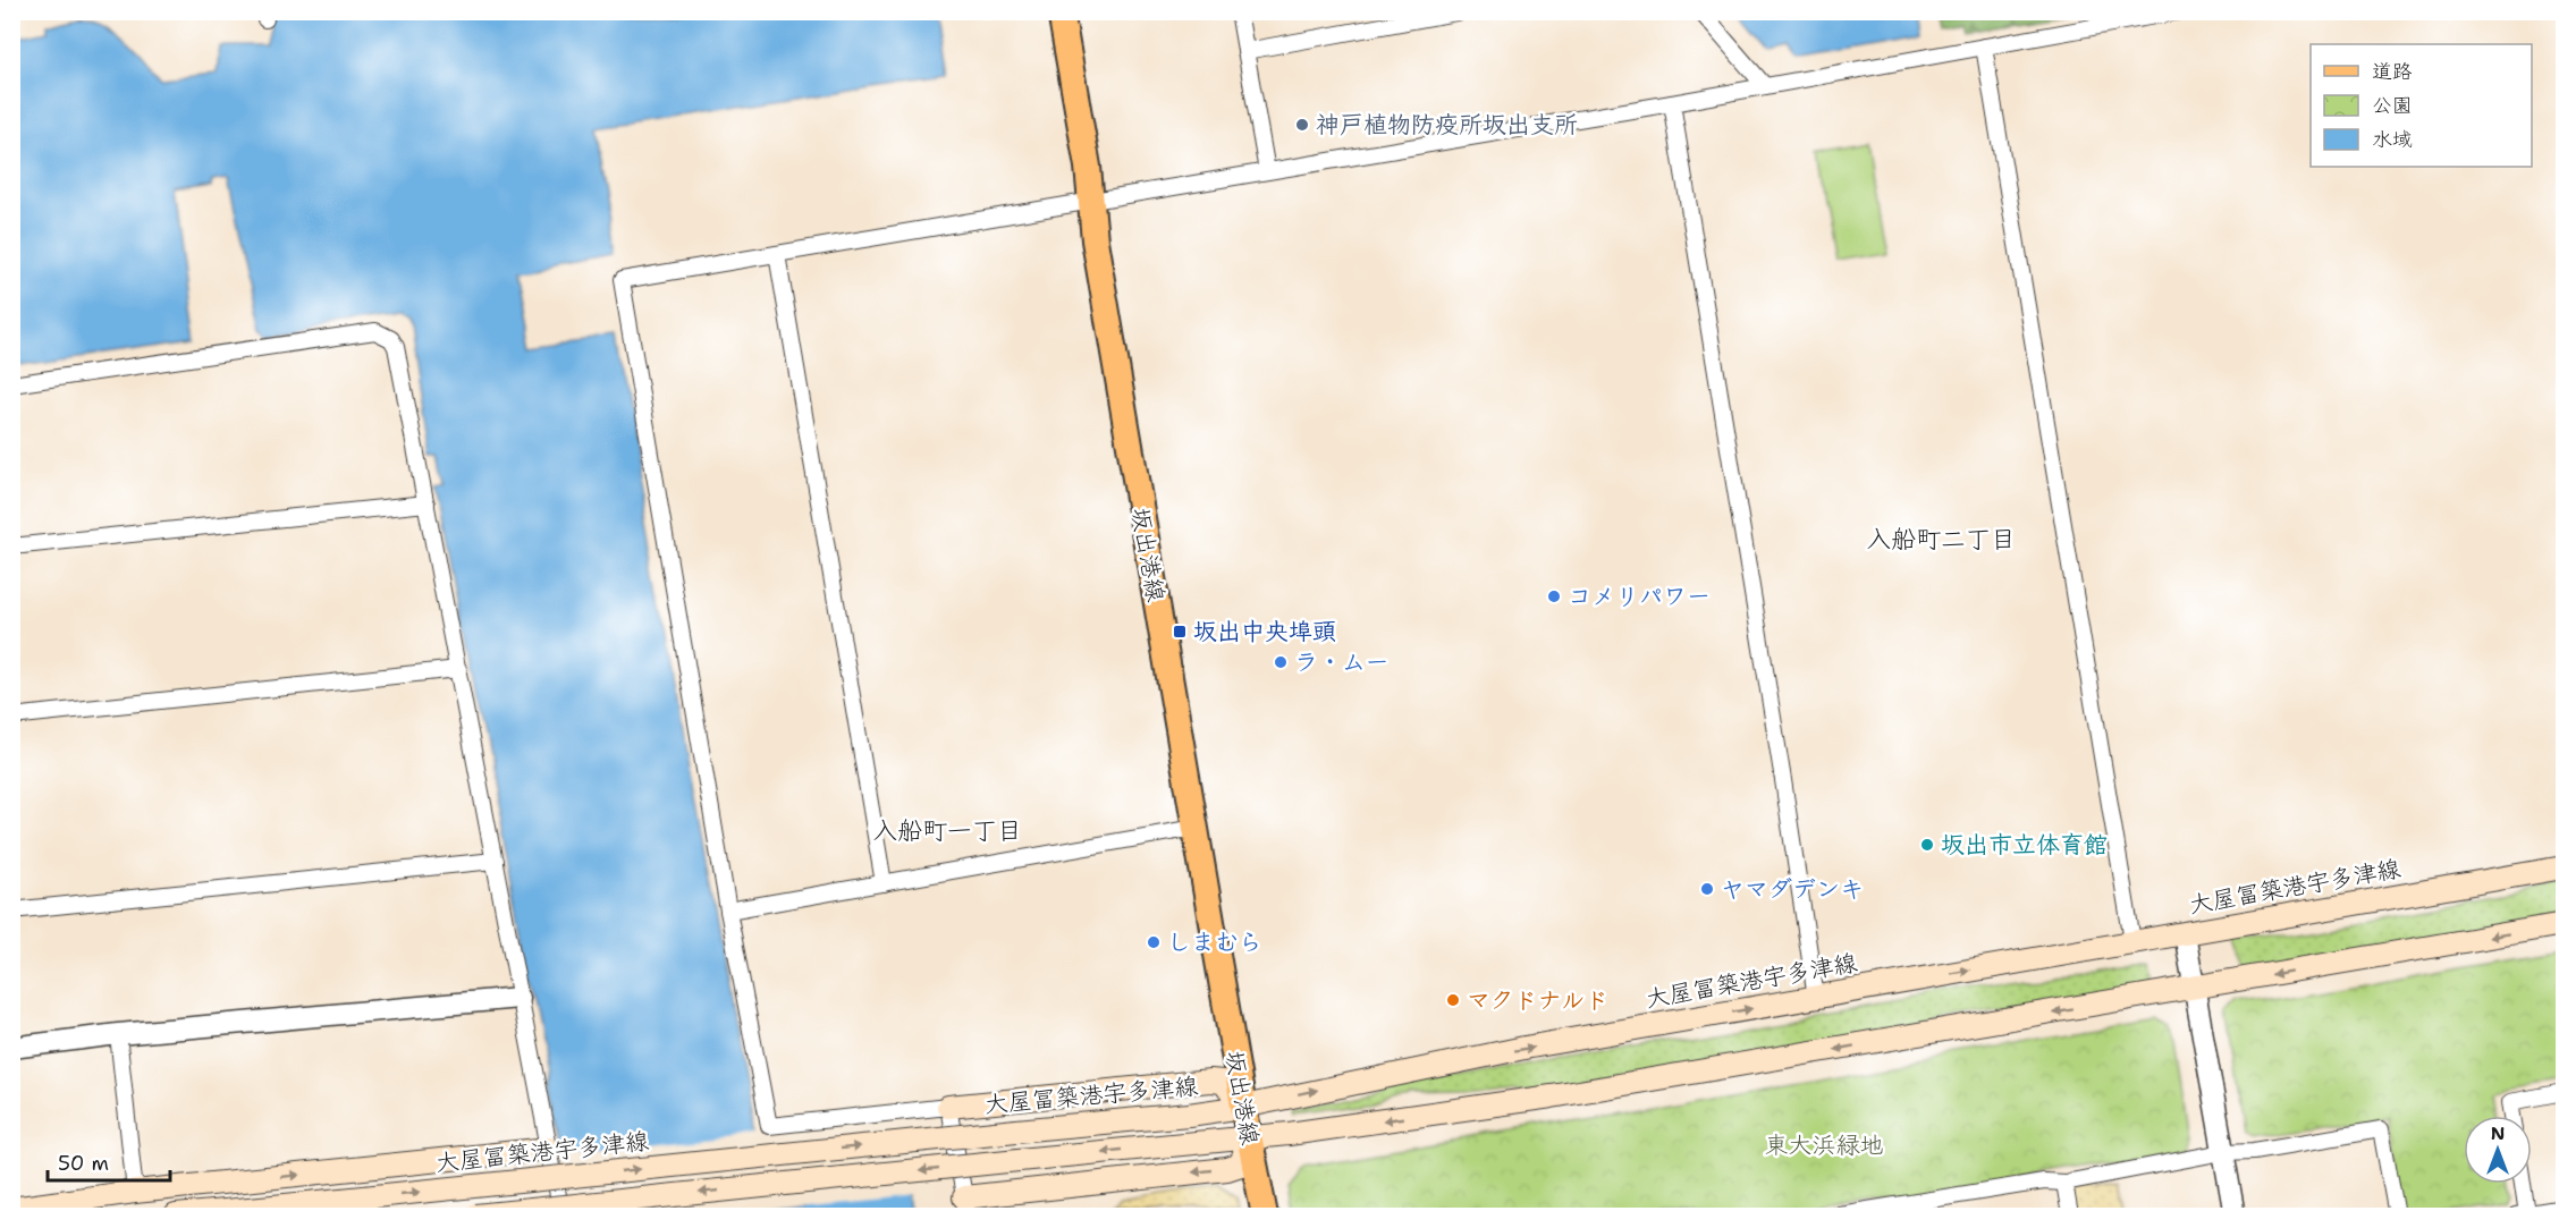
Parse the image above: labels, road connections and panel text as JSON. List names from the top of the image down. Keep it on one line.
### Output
{"streets":{"main road":["坂出港線","大屋冨築港宇多津線"]},"crossings":[["坂出港線","大屋冨築港宇多津線"]],"districts":["入船町二丁目","入船町一丁目"],"parks":["東大浜緑地"],"places":{"other":["神戸植物防疫所坂出支所","コメリパワー","ラ・ムー","坂出市立体育館","ヤマダデンキ","しまむら","マクドナルド"],"transit":["坂出中央埠頭"]},"legend":["道路","公園","水域"],"scale_bar":"50 m","north":"top"}
